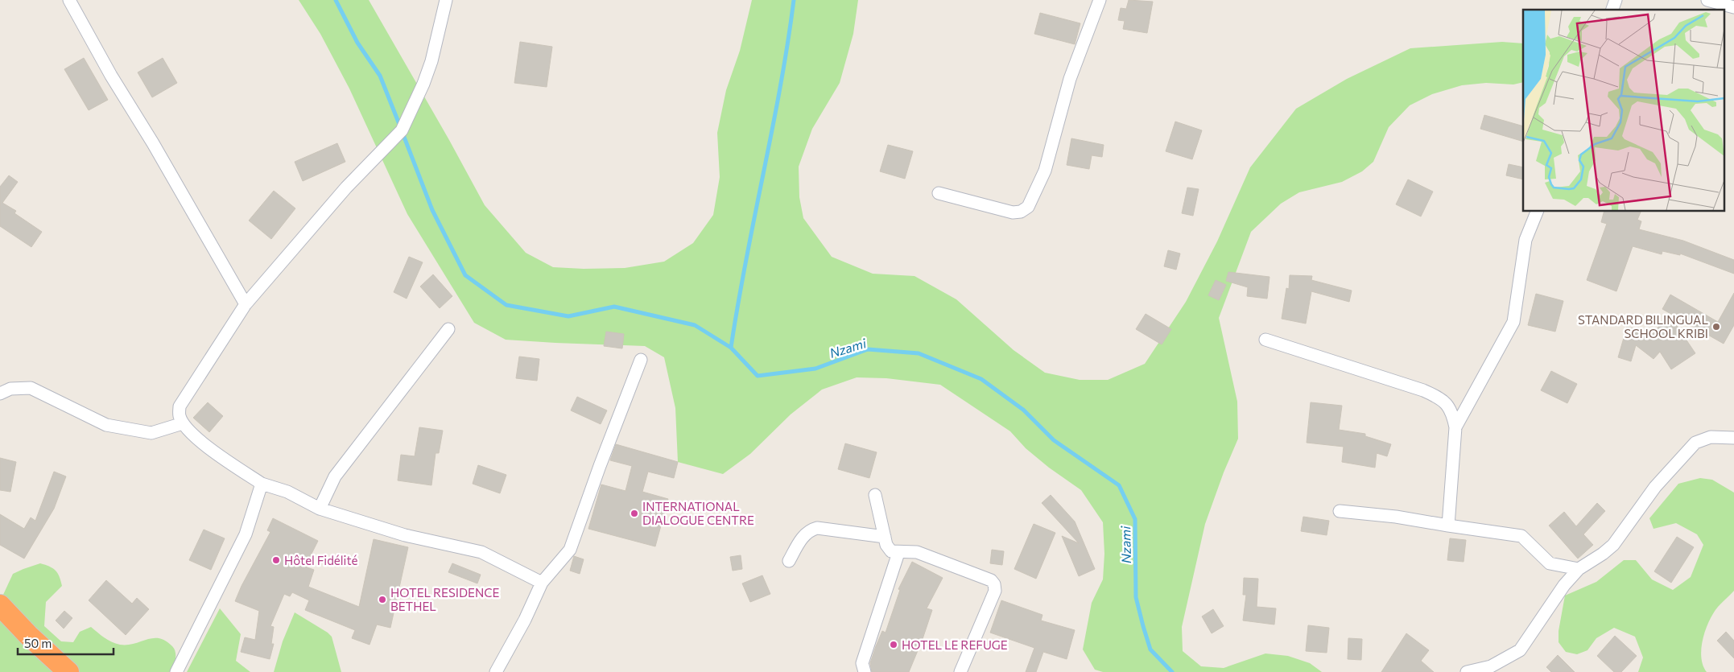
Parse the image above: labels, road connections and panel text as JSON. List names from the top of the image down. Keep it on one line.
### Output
{"water":["Nzami"],"places":["STANDARD BILINGUAL SCHOOL KRIBI","INTERNATIONAL DIALOGUE CENTRE","Hôtel Fidélité","HOTEL RESIDENCE BETHEL","HOTEL LE REFUGE"],"scale_bar":"50 m"}
